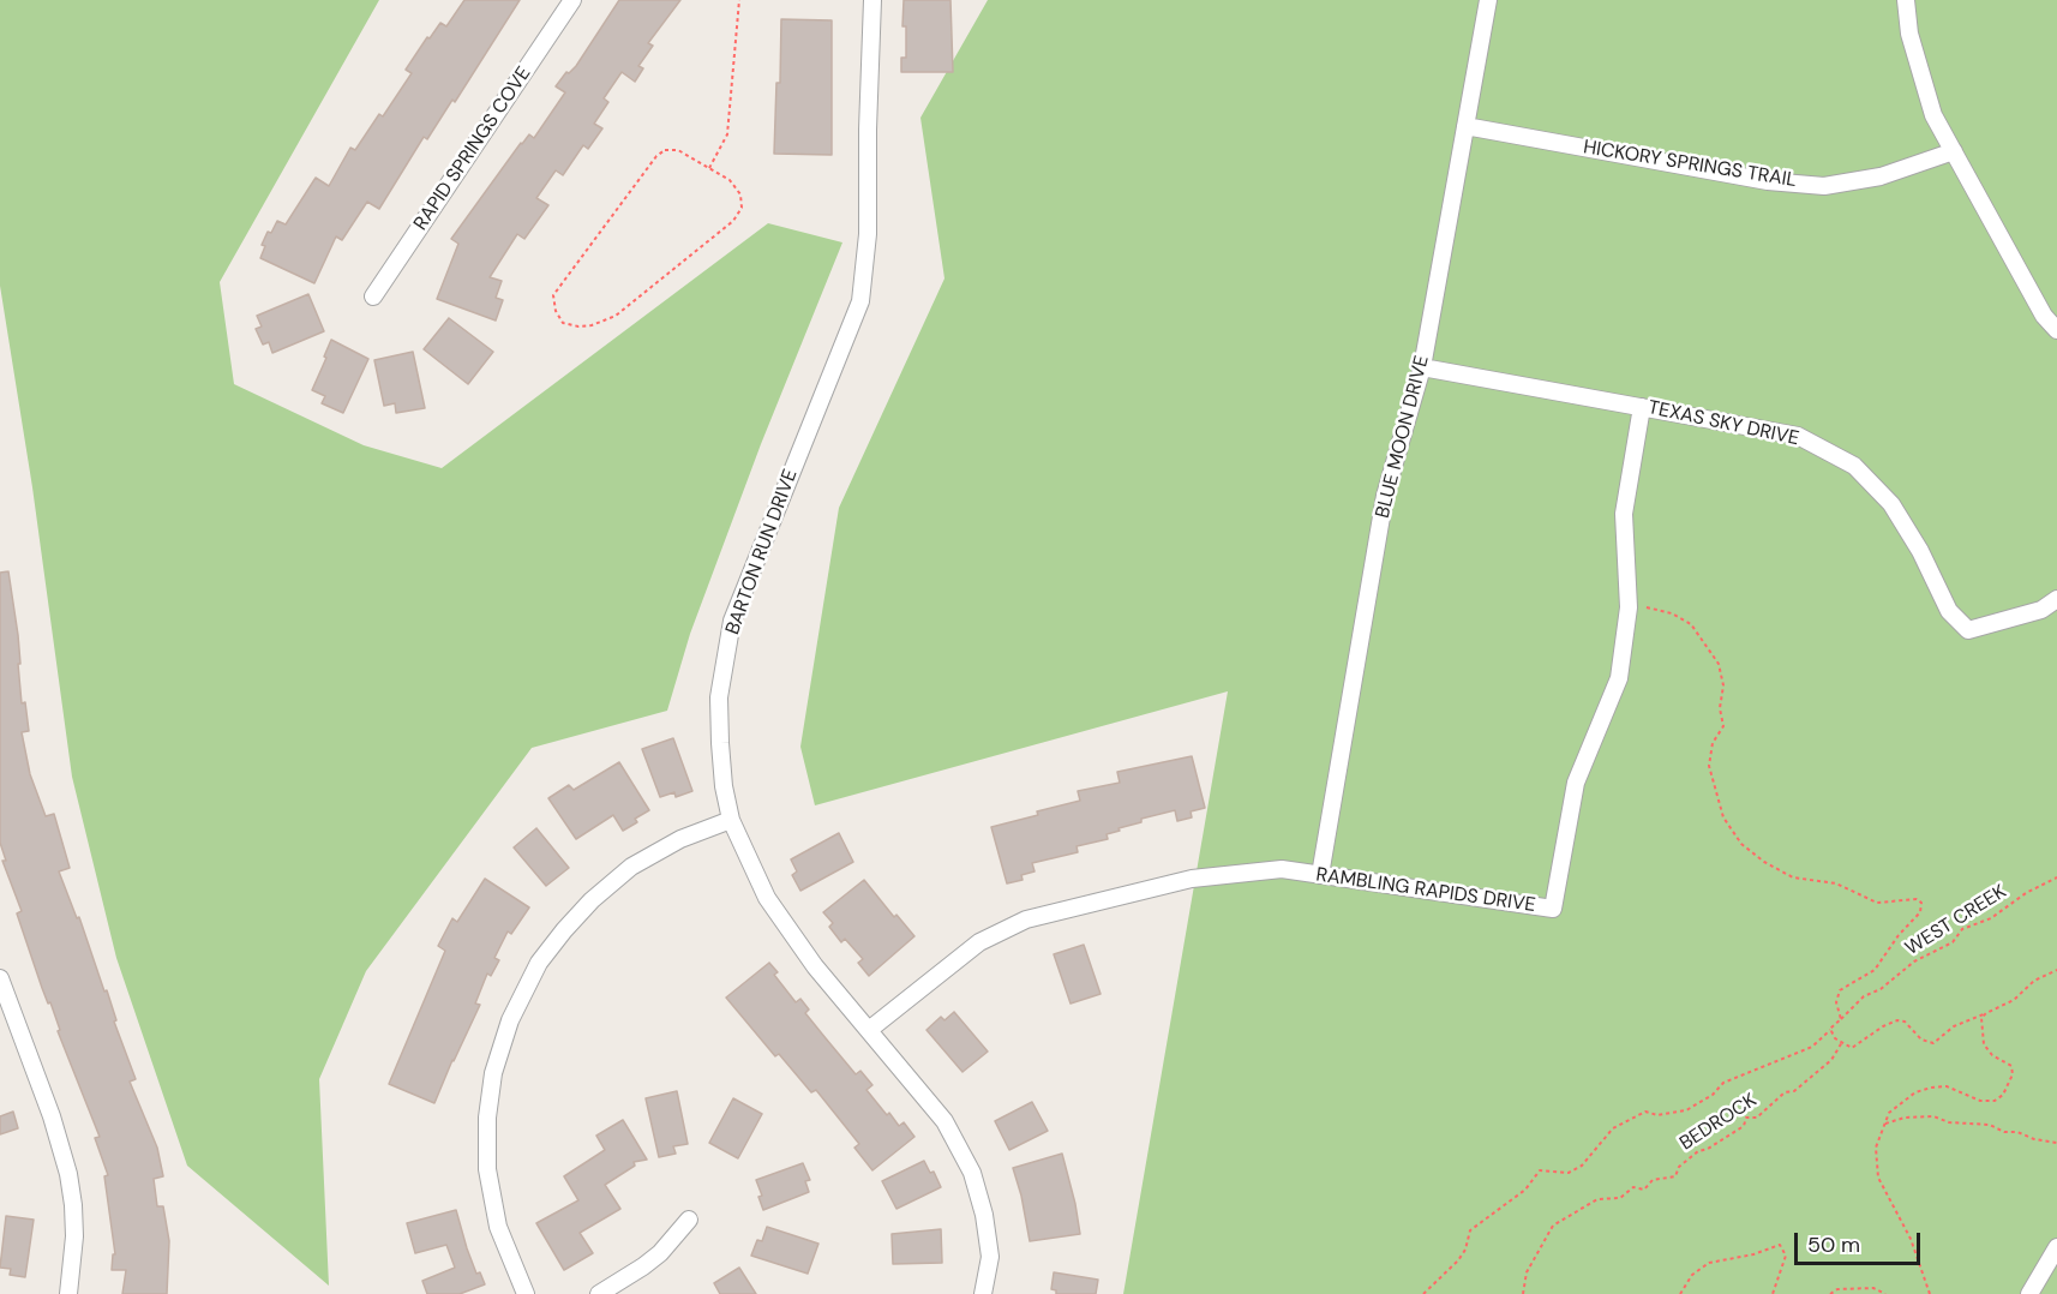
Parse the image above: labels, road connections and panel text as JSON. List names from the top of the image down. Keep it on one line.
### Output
{"streets":{"street":["RAPID SPRINGS COVE","HICKORY SPRINGS TRAIL","TEXAS SKY DRIVE","BLUE MOON DRIVE","BARTON RUN DRIVE","RAMBLING RAPIDS DRIVE"],"path":["WEST CREEK","BEDROCK"]},"crossings":[["HICKORY SPRINGS TRAIL","BLUE MOON DRIVE"],["TEXAS SKY DRIVE","BLUE MOON DRIVE"],["TEXAS SKY DRIVE","RAMBLING RAPIDS DRIVE"],["BLUE MOON DRIVE","RAMBLING RAPIDS DRIVE"],["BARTON RUN DRIVE","RAMBLING RAPIDS DRIVE"]],"scale_bar":"50 m"}
